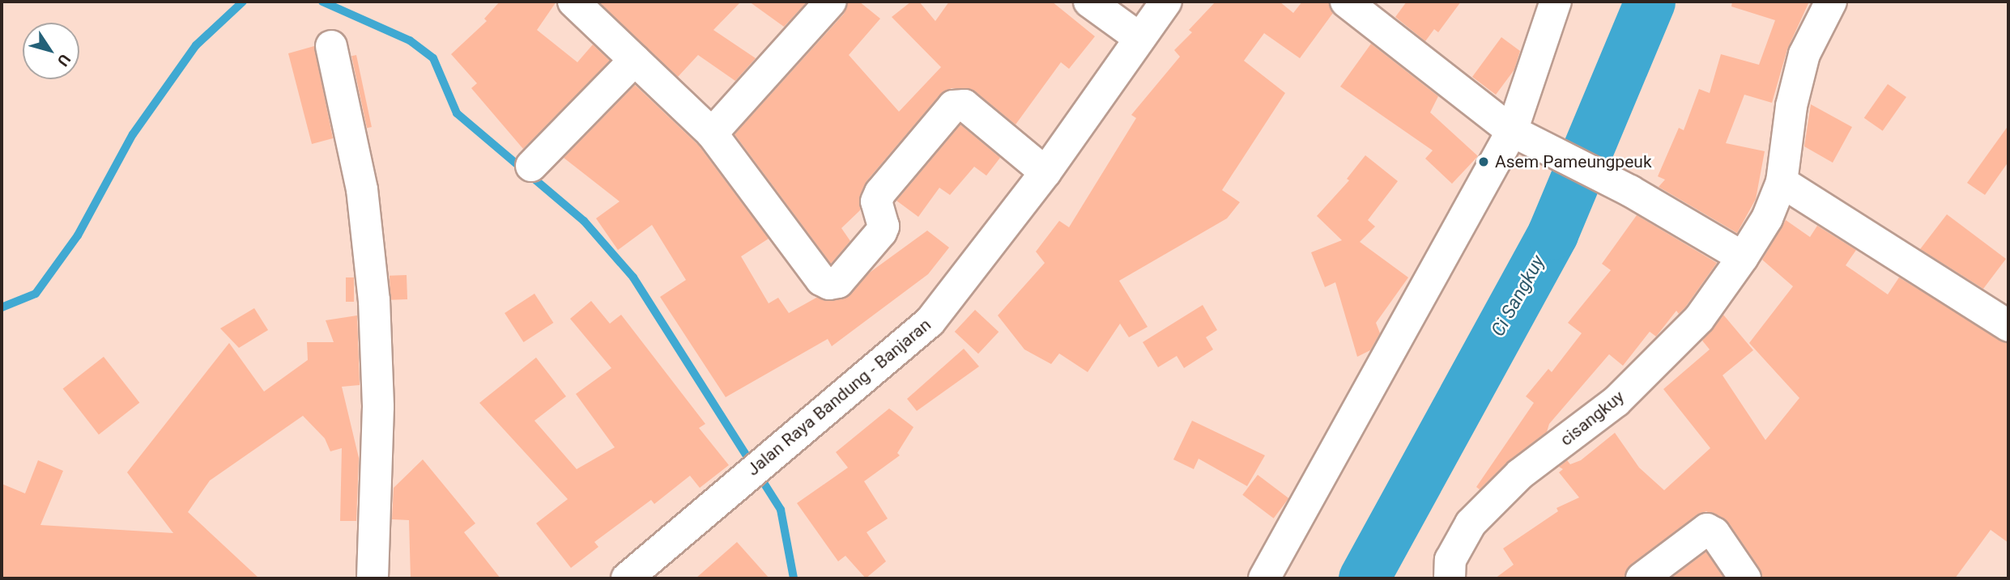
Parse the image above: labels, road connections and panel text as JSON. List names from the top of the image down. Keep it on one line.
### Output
{"streets":{"street":["Jalan Raya Bandung - Banjaran","cisangkuy"]},"water":["Ci Sangkuy"],"places":["Asem Pameungpeuk"],"north":"bottom right"}
